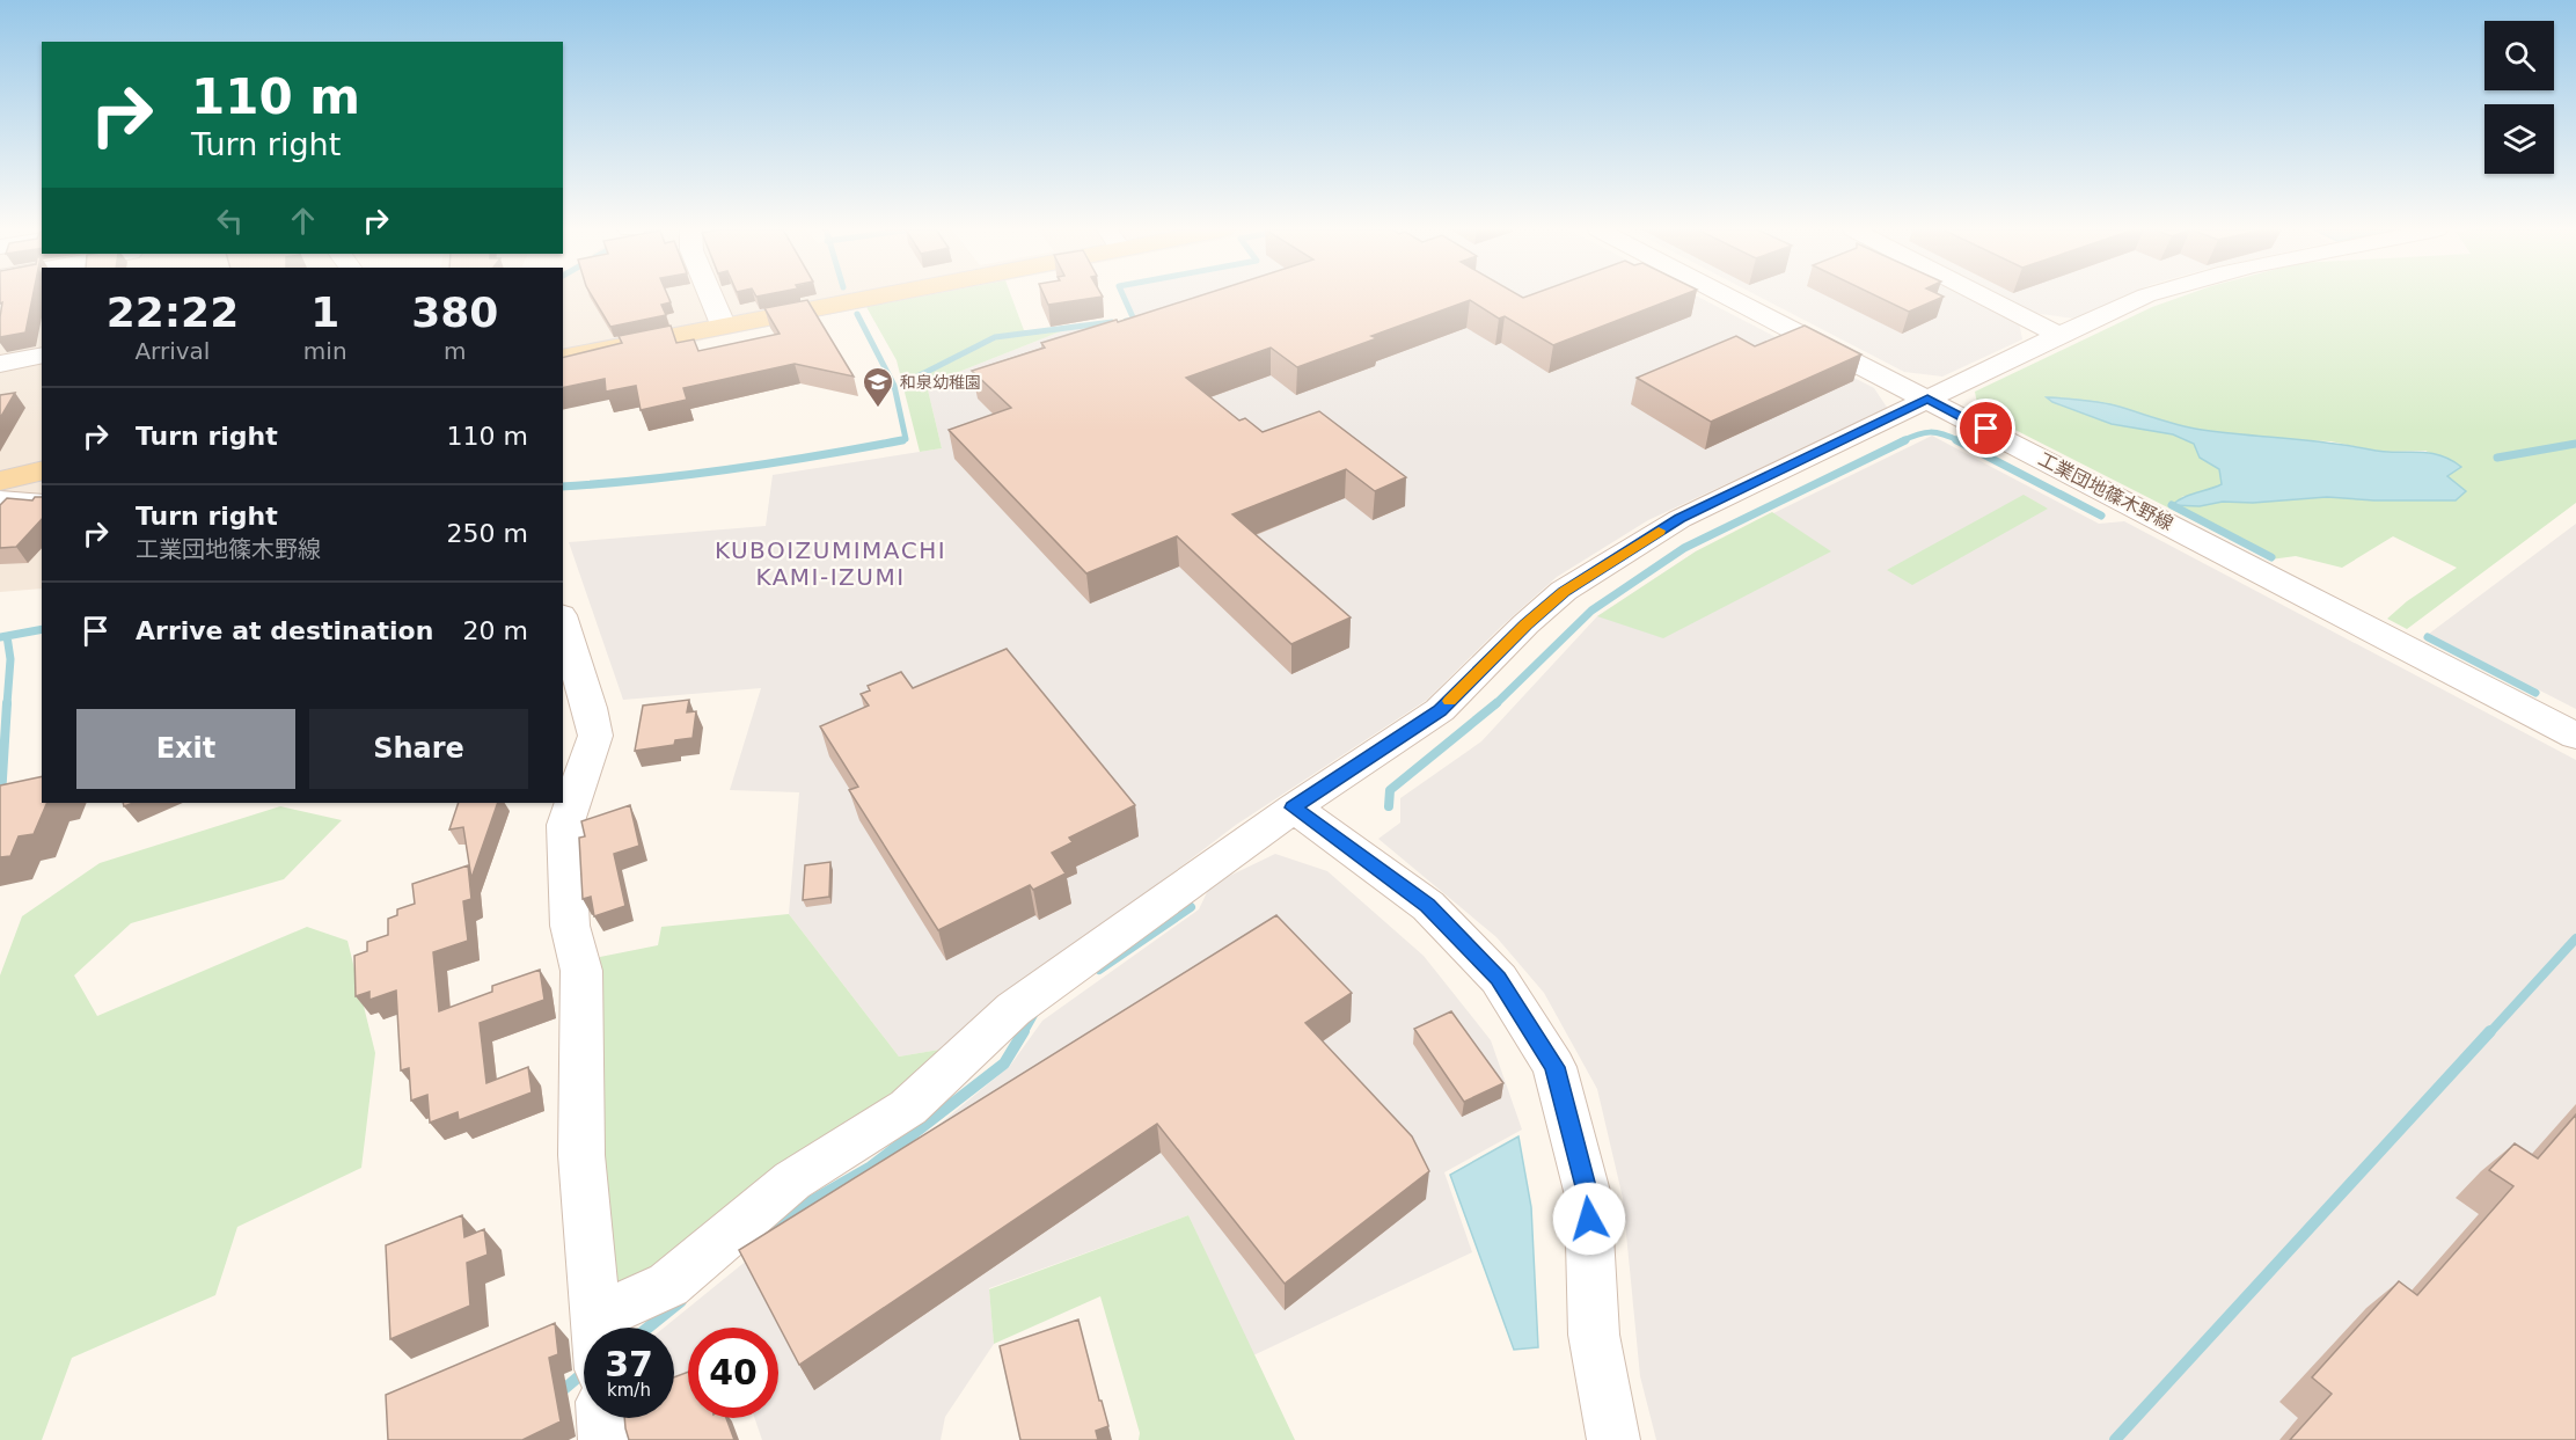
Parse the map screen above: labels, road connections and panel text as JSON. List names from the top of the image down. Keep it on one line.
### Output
{"streets":{"street":["工業団地篠木野線"]},"districts":["KUBOIZUMIMACHI KAMI-IZUMI"],"places":{"school or university":["和泉幼稚園"]},"page":{"turn":["110 m","Turn right"],"eta":["22:22","Arrival","1","min","380","m"],"list":[{"name":"Turn right","value":"110 m"},{"name":"Turn right","note":"工業団地篠木野線","value":"250 m"},{"name":"Arrive at destination","value":"20 m"}],"buttons":["Exit","Share"],"speed":"37 km/h","limit":"40"}}
